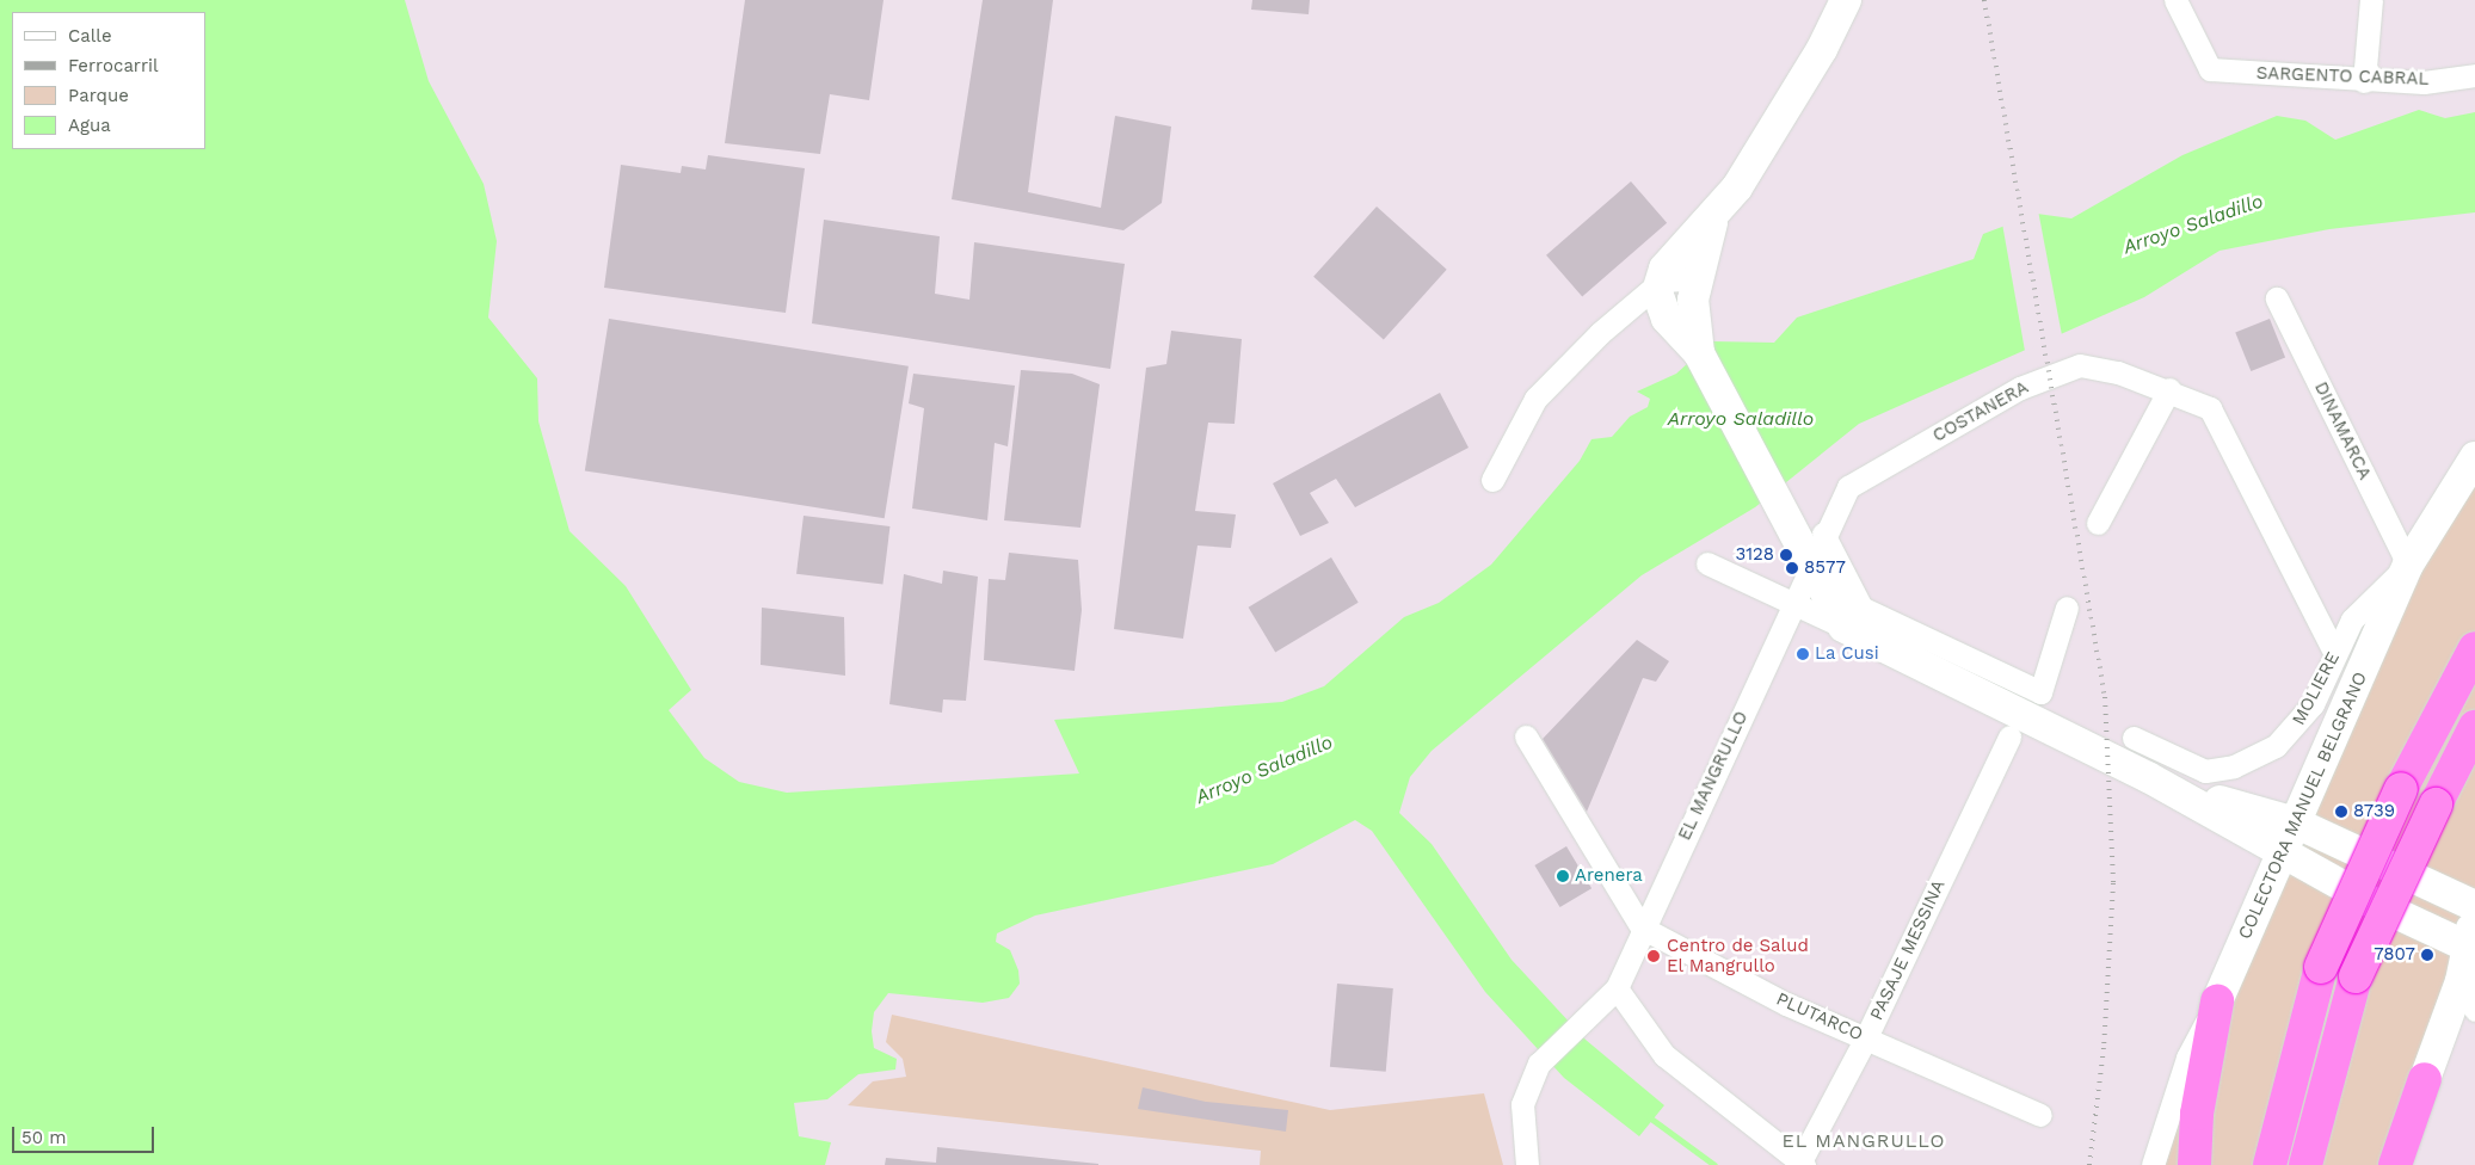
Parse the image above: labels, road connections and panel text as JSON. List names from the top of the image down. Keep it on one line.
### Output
{"streets":{"street":["SARGENTO CABRAL","COSTANERA","DINAMARCA","MOLIERE","EL MANGRULLO","COLECTORA MANUEL BELGRANO","PASAJE MESSINA","PLUTARCO"]},"crossings":[["COSTANERA","MOLIERE"],["COSTANERA","EL MANGRULLO"],["DINAMARCA","MOLIERE"],["DINAMARCA","COLECTORA MANUEL BELGRANO"],["MOLIERE","COLECTORA MANUEL BELGRANO"],["EL MANGRULLO","PLUTARCO"],["PASAJE MESSINA","PLUTARCO"]],"districts":["EL MANGRULLO"],"water":["Arroyo Saladillo"],"places":["3128","8577","La Cusi","8739","Arenera","7807","Centro de Salud El Mangrullo"],"legend":["Calle","Ferrocarril","Parque","Agua"],"scale_bar":"50 m"}
